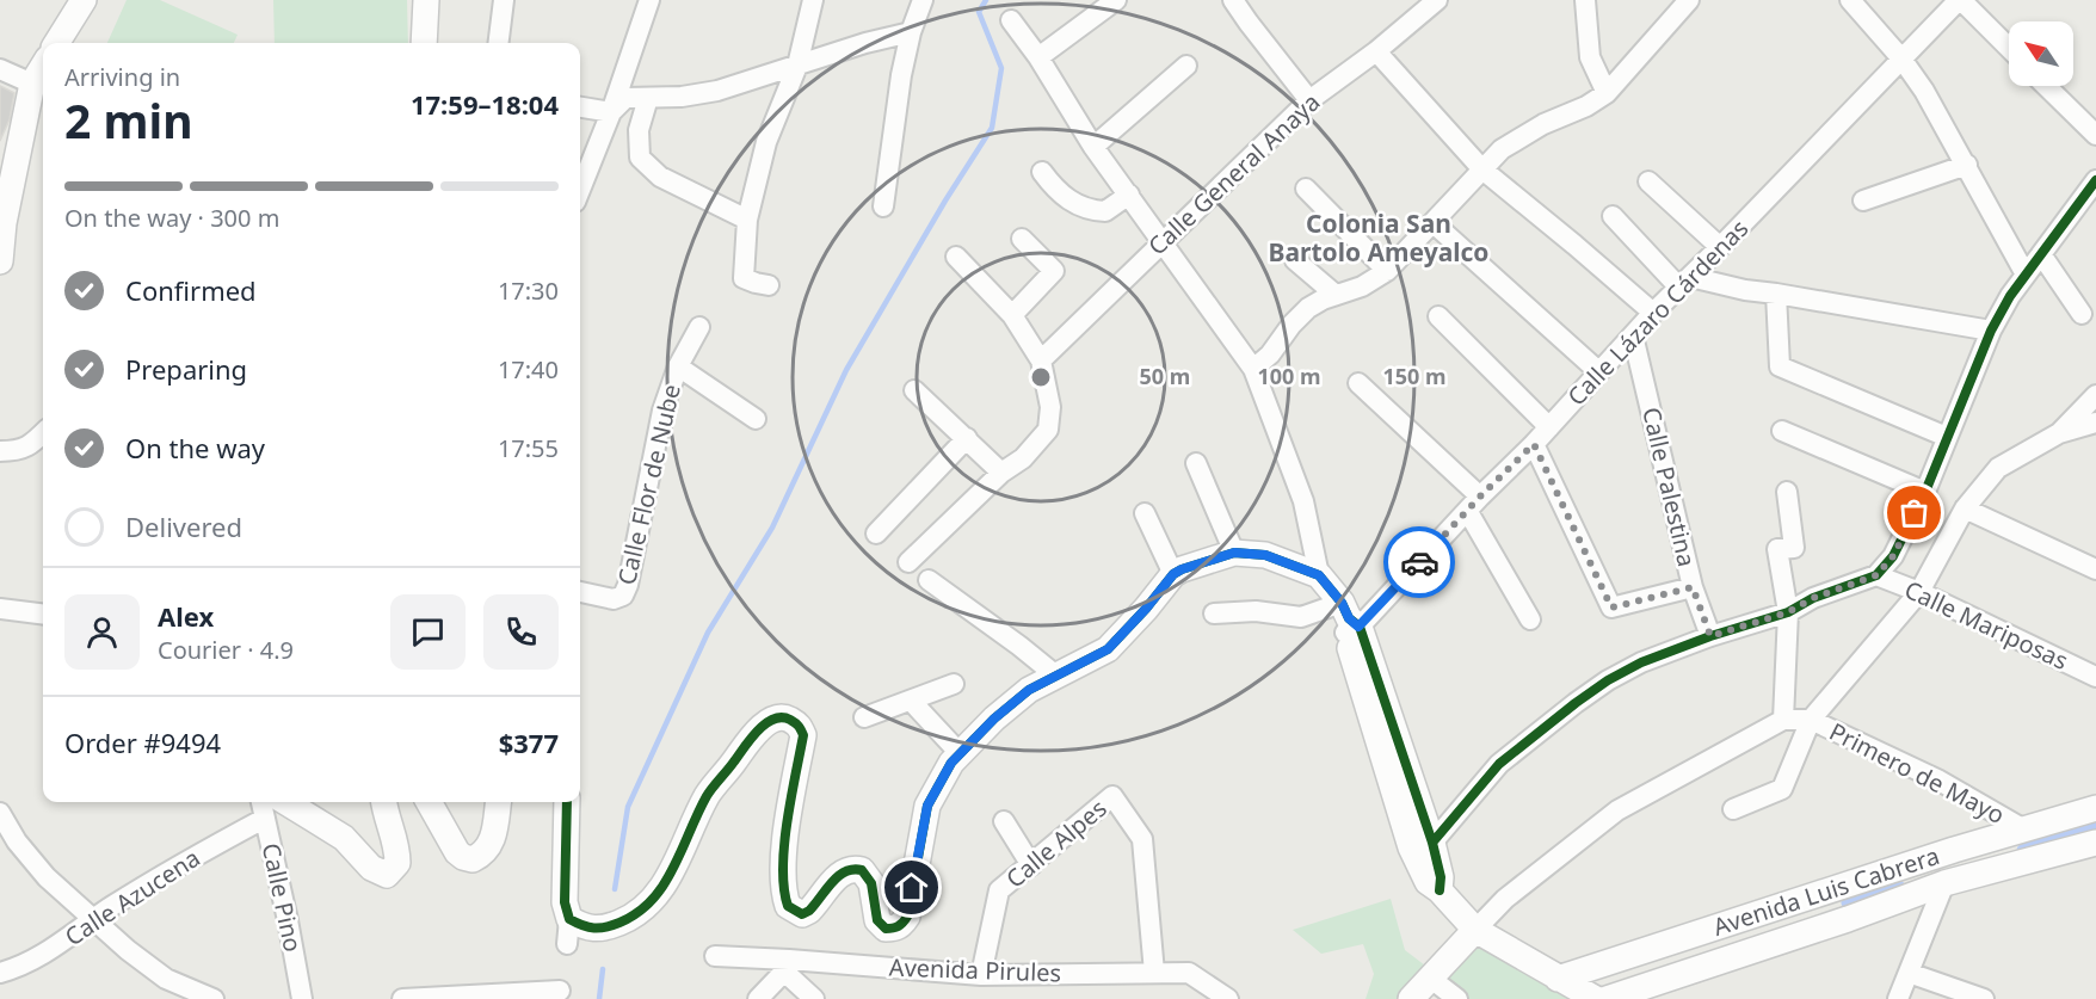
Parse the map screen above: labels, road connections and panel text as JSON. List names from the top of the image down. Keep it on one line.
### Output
{"streets":{"street":["Calle General Anaya","Calle Lázaro Cárdenas","Calle Flor de Nube","Calle Palestina","Calle Mariposas","Primero de Mayo","Calle Alpes","Avenida Luis Cabrera","Calle Azucena","Calle Pino","Avenida Pirules"]},"crossings":[["Calle Lázaro Cárdenas","Calle Palestina"],["Primero de Mayo","Avenida Luis Cabrera"],["Calle Alpes","Avenida Pirules"],["Calle Azucena","Calle Pino"]],"districts":["Colonia San Bartolo Ameyalco"],"north":"top left","page":{"heading":["2 min","Arriving in","17:59–18:04"],"panel":["Alex","Courier · 4.9","Order #9494","$377"],"bar":"On the way · 300 m","list":[["Confirmed","17:30"],["Preparing","17:40"],["On the way","17:55"],"Delivered"]},"rings":["50 m","100 m","150 m"]}
